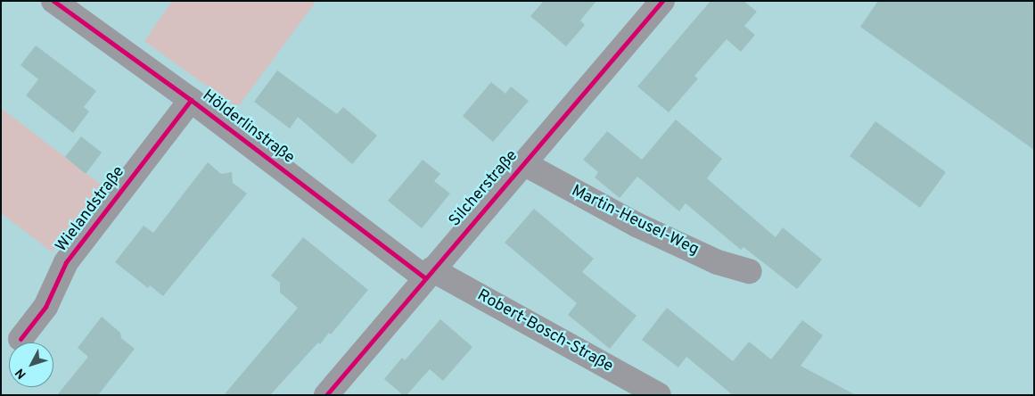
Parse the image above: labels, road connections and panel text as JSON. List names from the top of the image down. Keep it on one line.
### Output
{"streets":{"street":["Hölderlinstraße","Silcherstraße","Wielandstraße","Martin-Heusel-Weg","Robert-Bosch-Straße"]},"crossings":[["Hölderlinstraße","Silcherstraße"],["Hölderlinstraße","Wielandstraße"],["Hölderlinstraße","Robert-Bosch-Straße"],["Silcherstraße","Martin-Heusel-Weg"],["Silcherstraße","Robert-Bosch-Straße"]],"north":"bottom left"}
